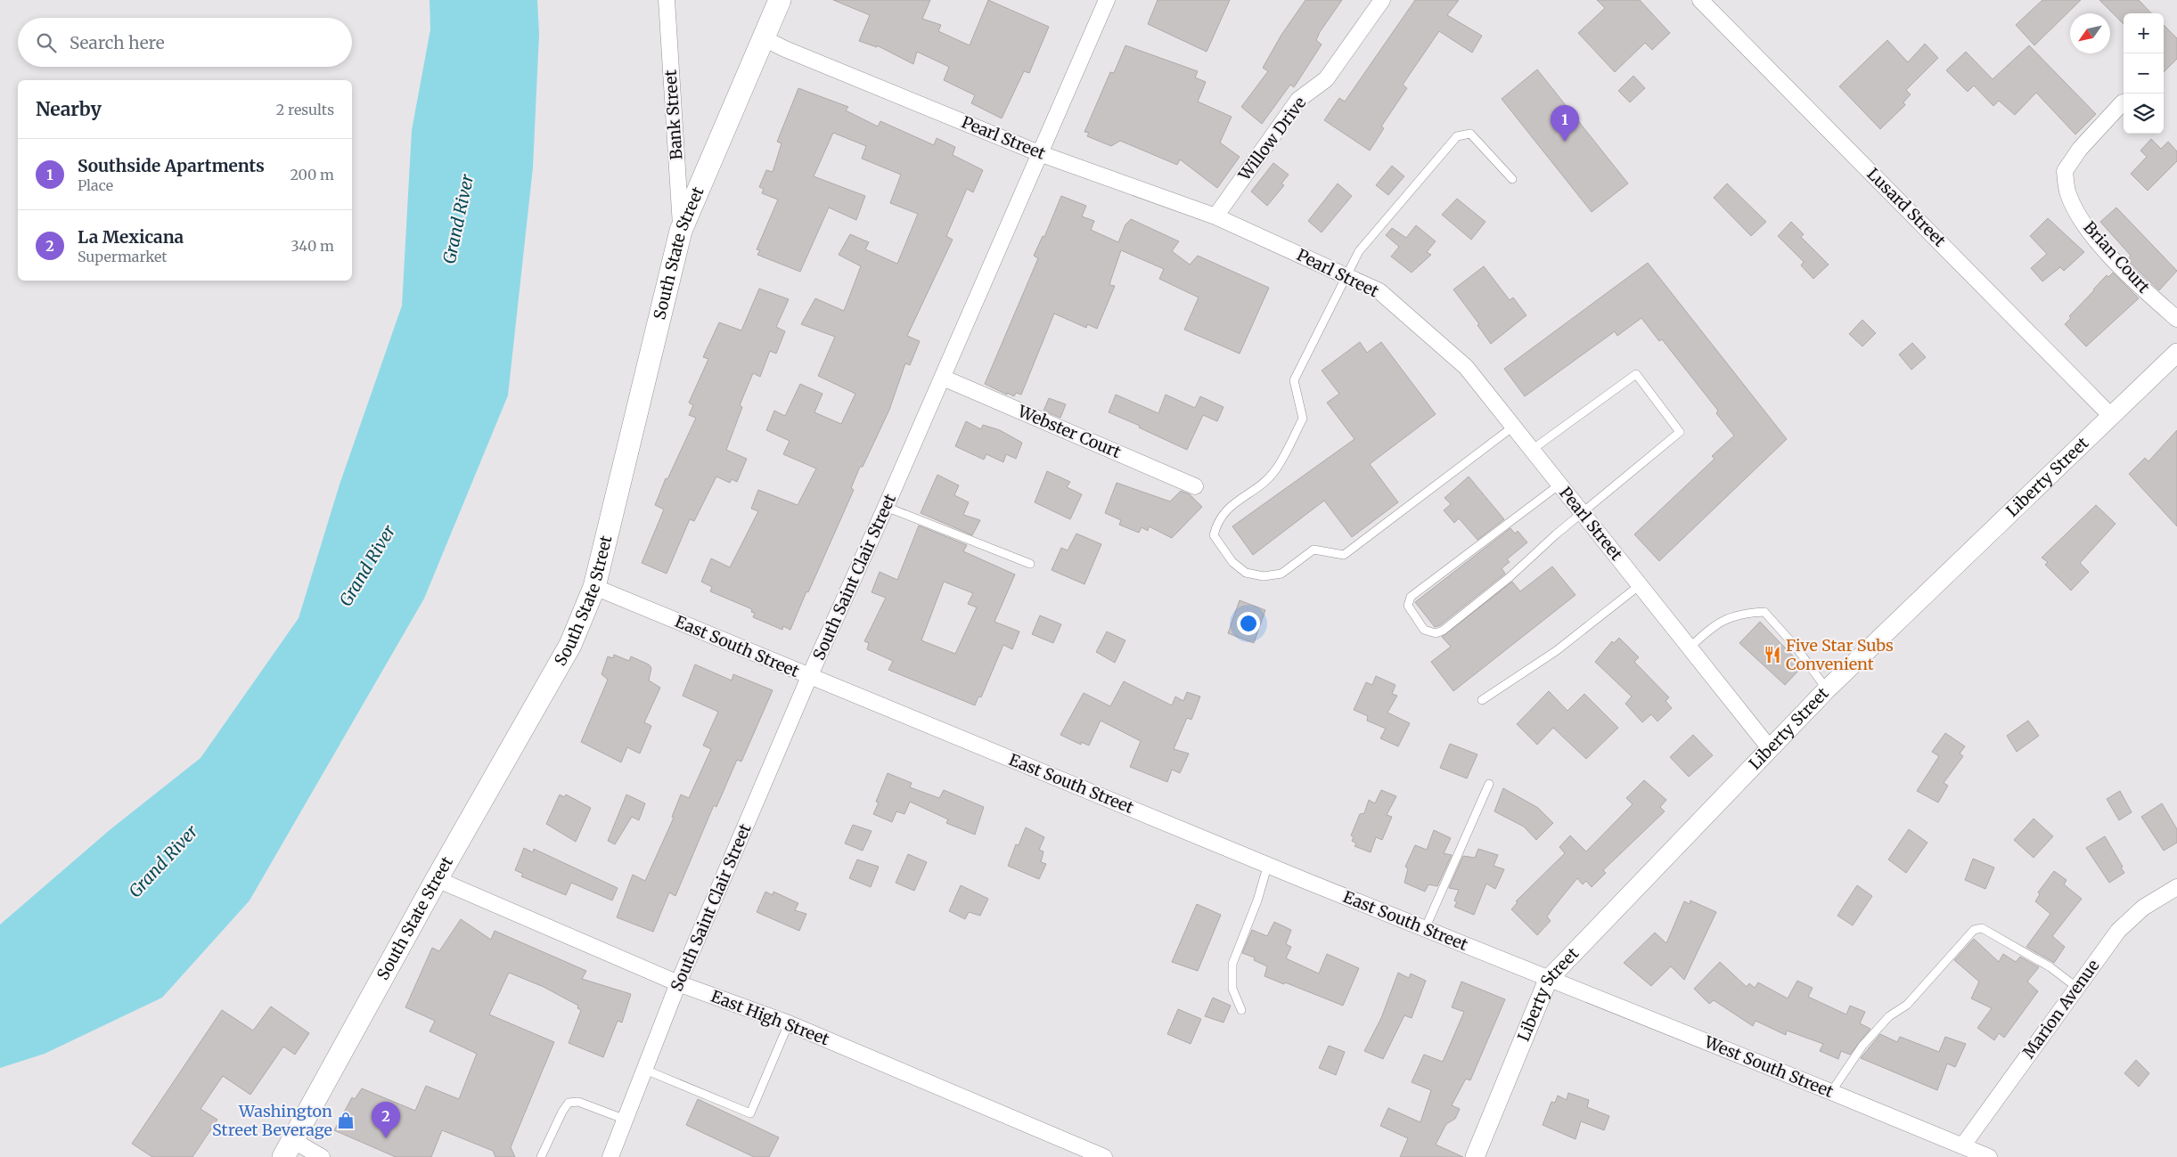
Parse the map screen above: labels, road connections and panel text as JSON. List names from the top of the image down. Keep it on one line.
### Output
{"streets":{"main road":["South State Street"],"street":["Bank Street","Pearl Street","Willow Drive","Lusard Street","Brian Court","Webster Court","Liberty Street","South Saint Clair Street","East South Street","Marion Avenue","East High Street","West South Street"]},"crossings":[["Bank Street","South State Street"],["Pearl Street","Willow Drive"],["Pearl Street","South State Street"],["Pearl Street","Liberty Street"],["Pearl Street","South Saint Clair Street"],["Lusard Street","Liberty Street"],["South State Street","East South Street"],["South State Street","East High Street"],["Webster Court","South Saint Clair Street"],["Liberty Street","East South Street"],["Liberty Street","West South Street"],["South Saint Clair Street","East South Street"],["South Saint Clair Street","East High Street"],["East South Street","West South Street"],["Marion Avenue","West South Street"]],"water":["Grand River"],"places":{"restaurant":["Five Star Subs Convenient"],"shop":["Washington Street Beverage"]},"north":"bottom left","page":{"map_buttons":["+","−"],"search":"Search here","heading":["Nearby","2 results"],"pins":["1","2"],"list":[{"mark":"1","name":"Southside Apartments","note":"Place","value":"200 m"},{"mark":"2","name":"La Mexicana","note":"Supermarket","value":"340 m"}]}}
